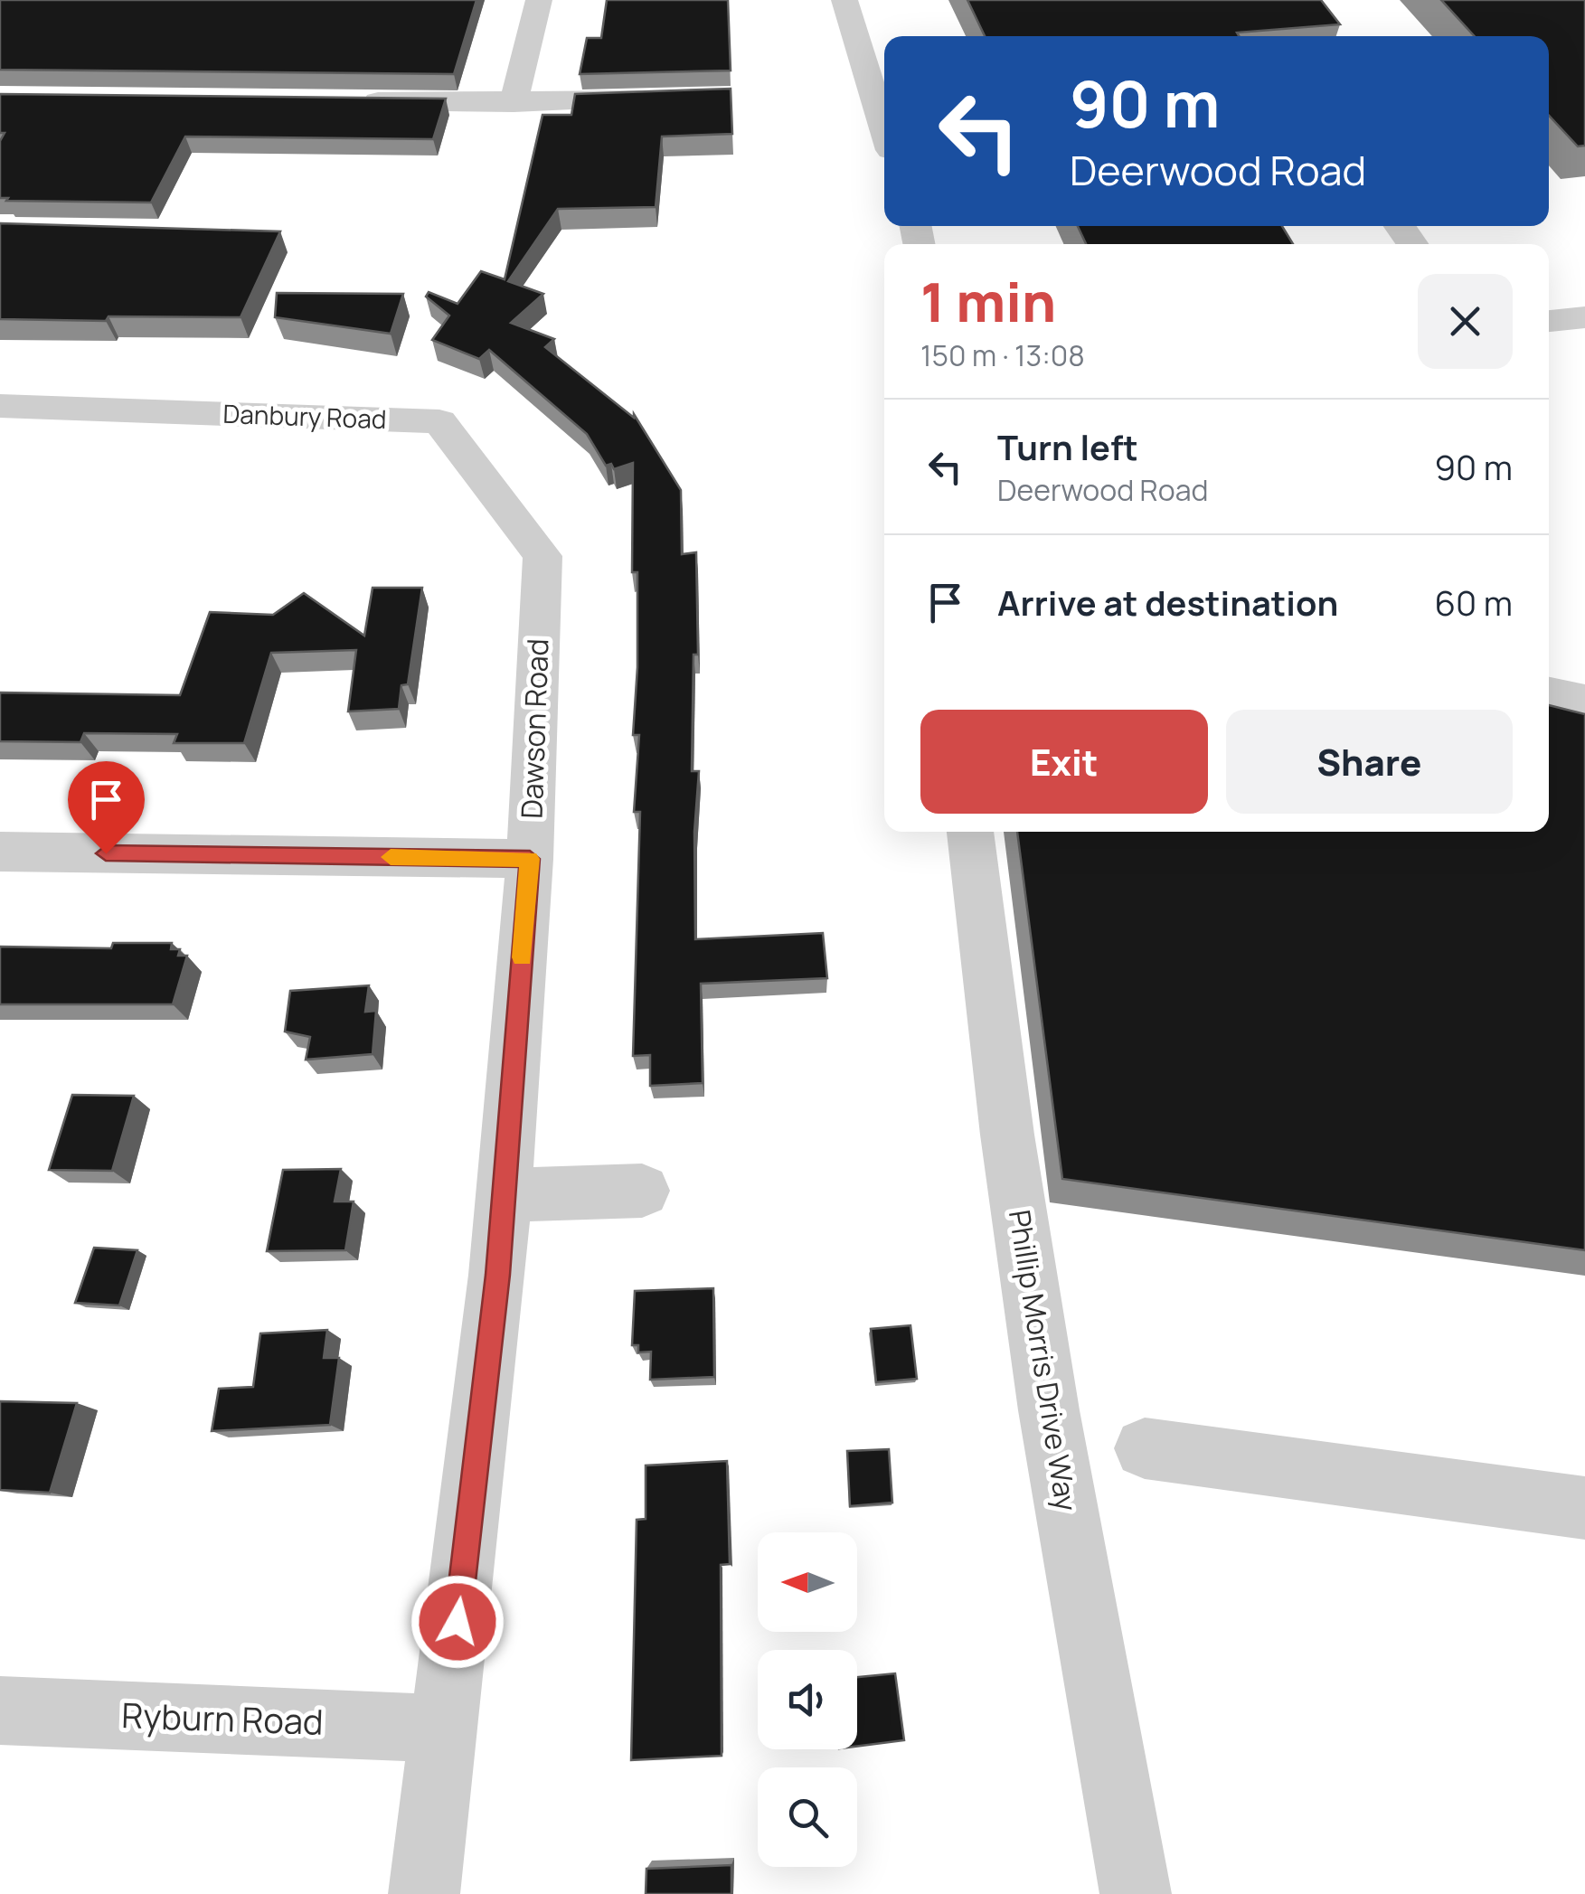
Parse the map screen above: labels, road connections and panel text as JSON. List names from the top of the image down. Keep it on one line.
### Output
{"streets":{"street":["Danbury Road","Dawson Road","Phillip Morris Drive Way","Ryburn Road"]},"crossings":[["Danbury Road","Dawson Road"],["Dawson Road","Ryburn Road"]],"north":"left","page":{"turn":["90 m","Deerwood Road"],"heading":["1 min","150 m · 13:08"],"list":[{"name":"Turn left","note":"Deerwood Road","value":"90 m"},{"name":"Arrive at destination","value":"60 m"}],"buttons":["Exit","Share"]}}
